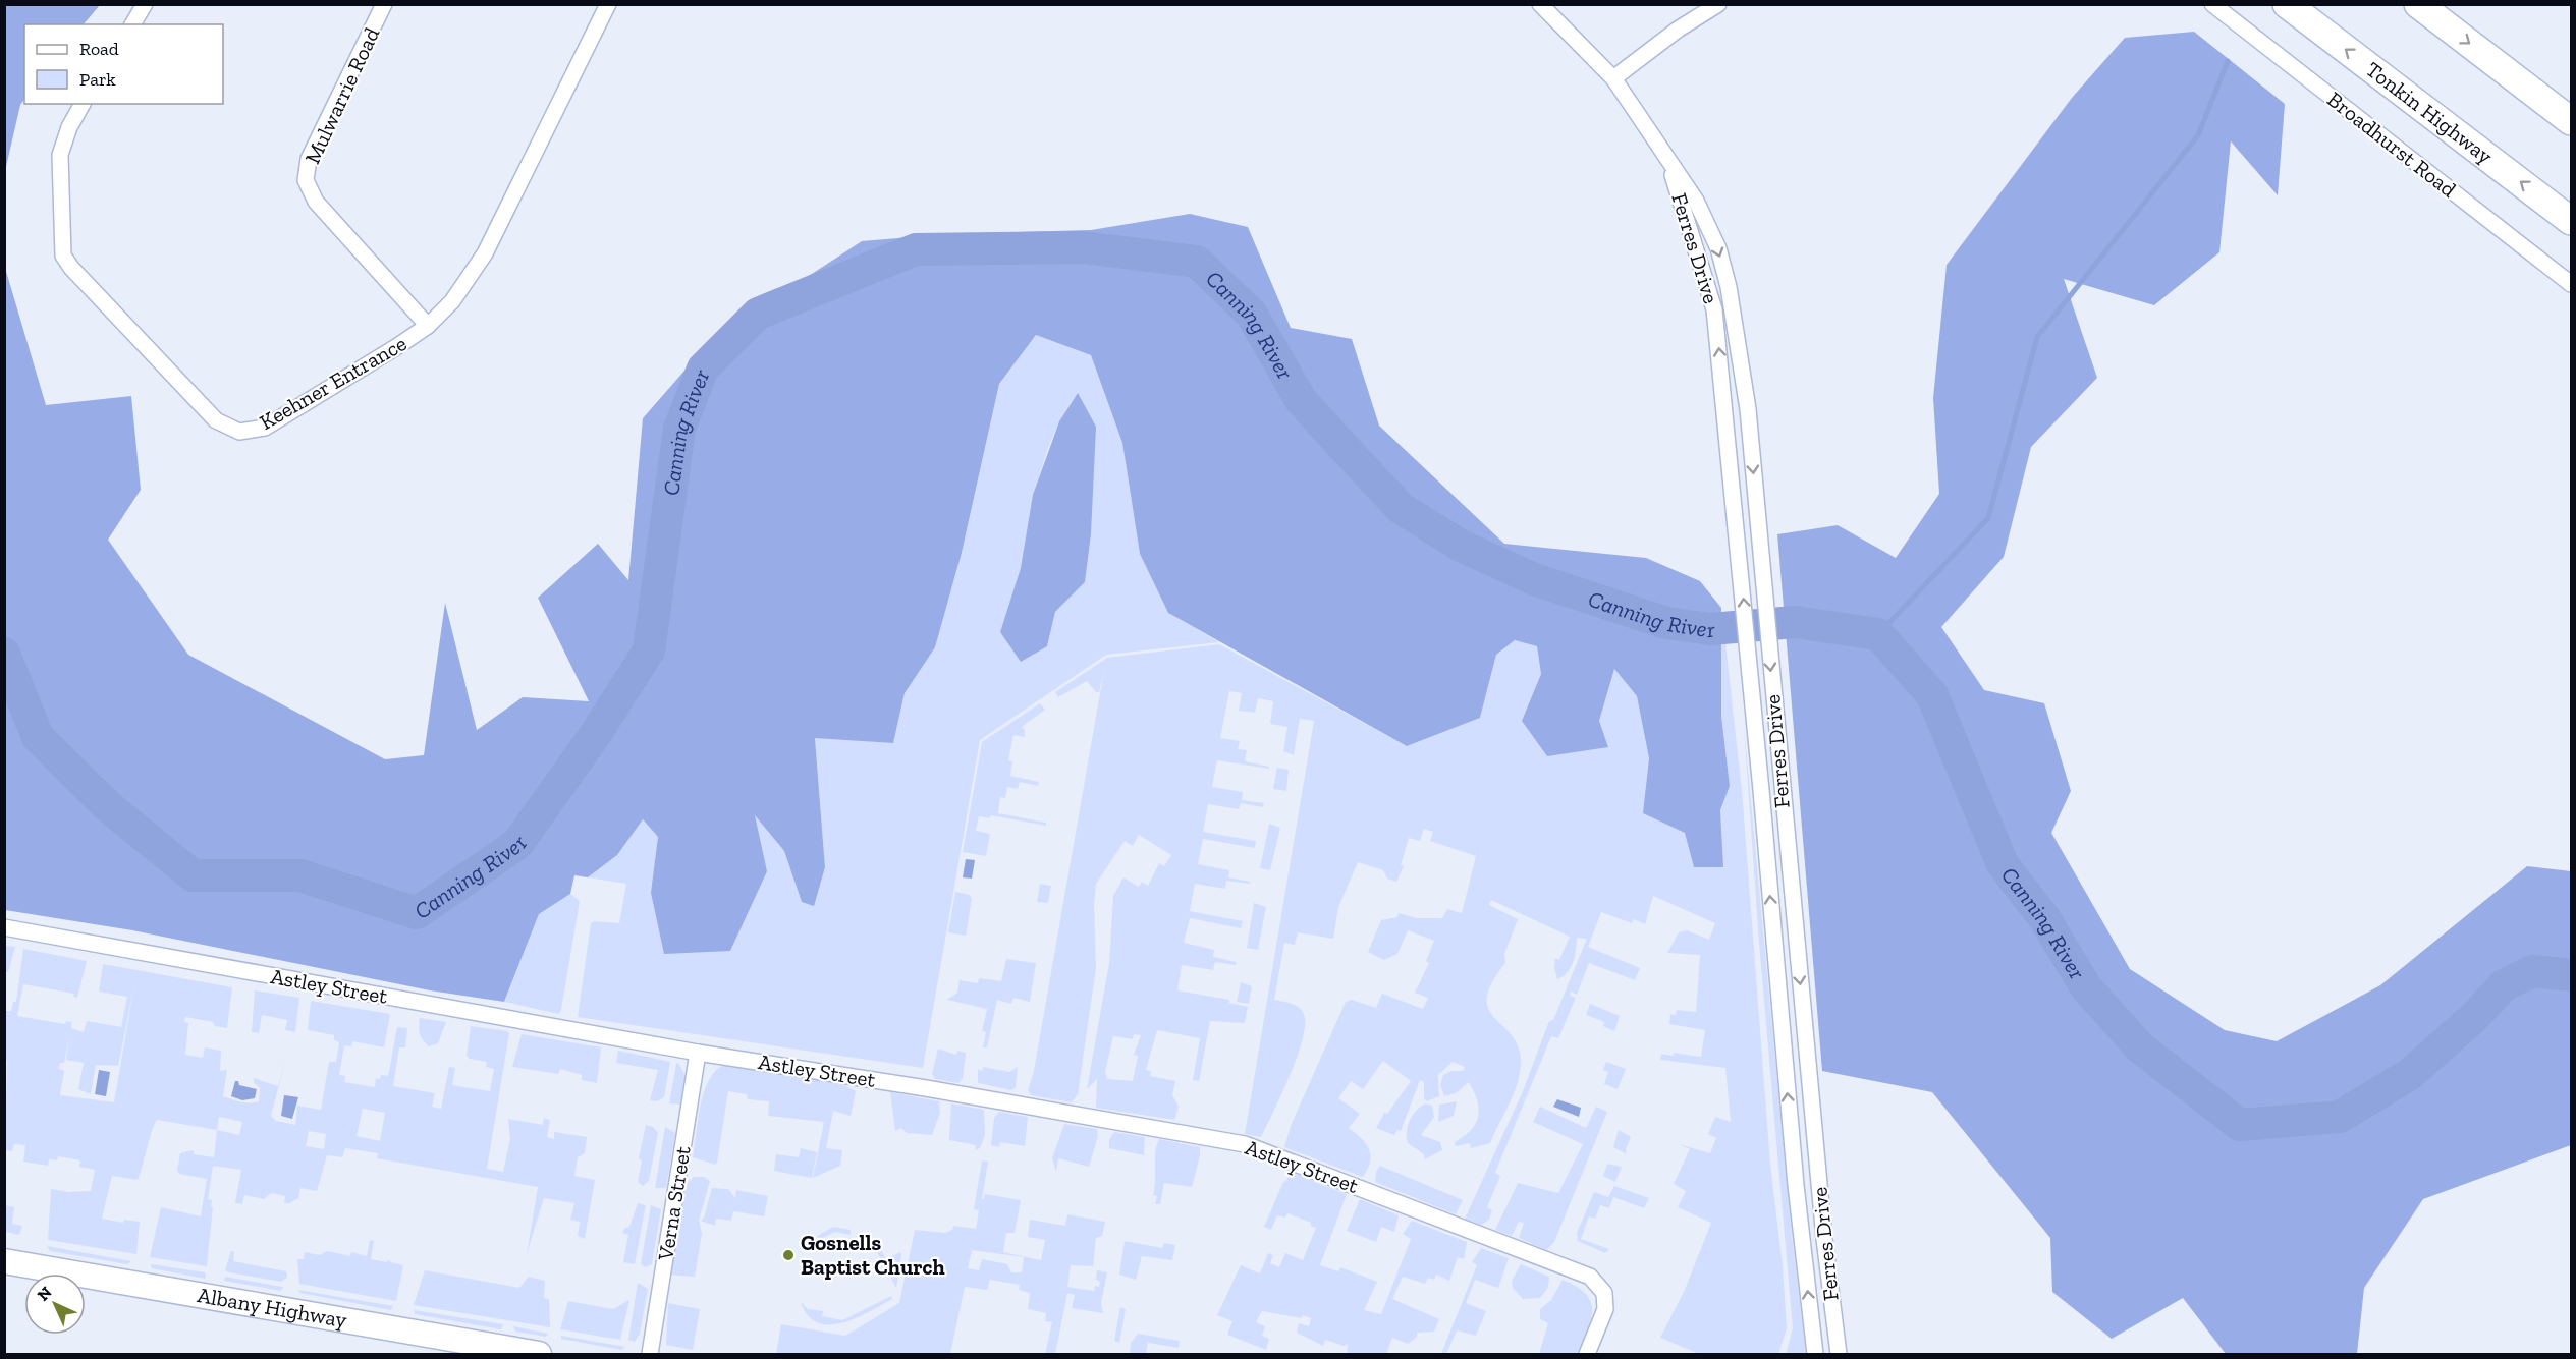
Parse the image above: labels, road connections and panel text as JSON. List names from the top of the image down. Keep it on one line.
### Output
{"streets":{"highway":["Tonkin Highway","Albany Highway"],"street":["Mulwarrie Road","Broadhurst Road","Ferres Drive","Keehner Entrance","Astley Street","Verna Street"]},"crossings":[["Mulwarrie Road","Keehner Entrance"],["Astley Street","Verna Street"]],"water":["Canning River"],"places":["Gosnells Baptist Church"],"legend":["Road","Park"],"north":"top left"}
